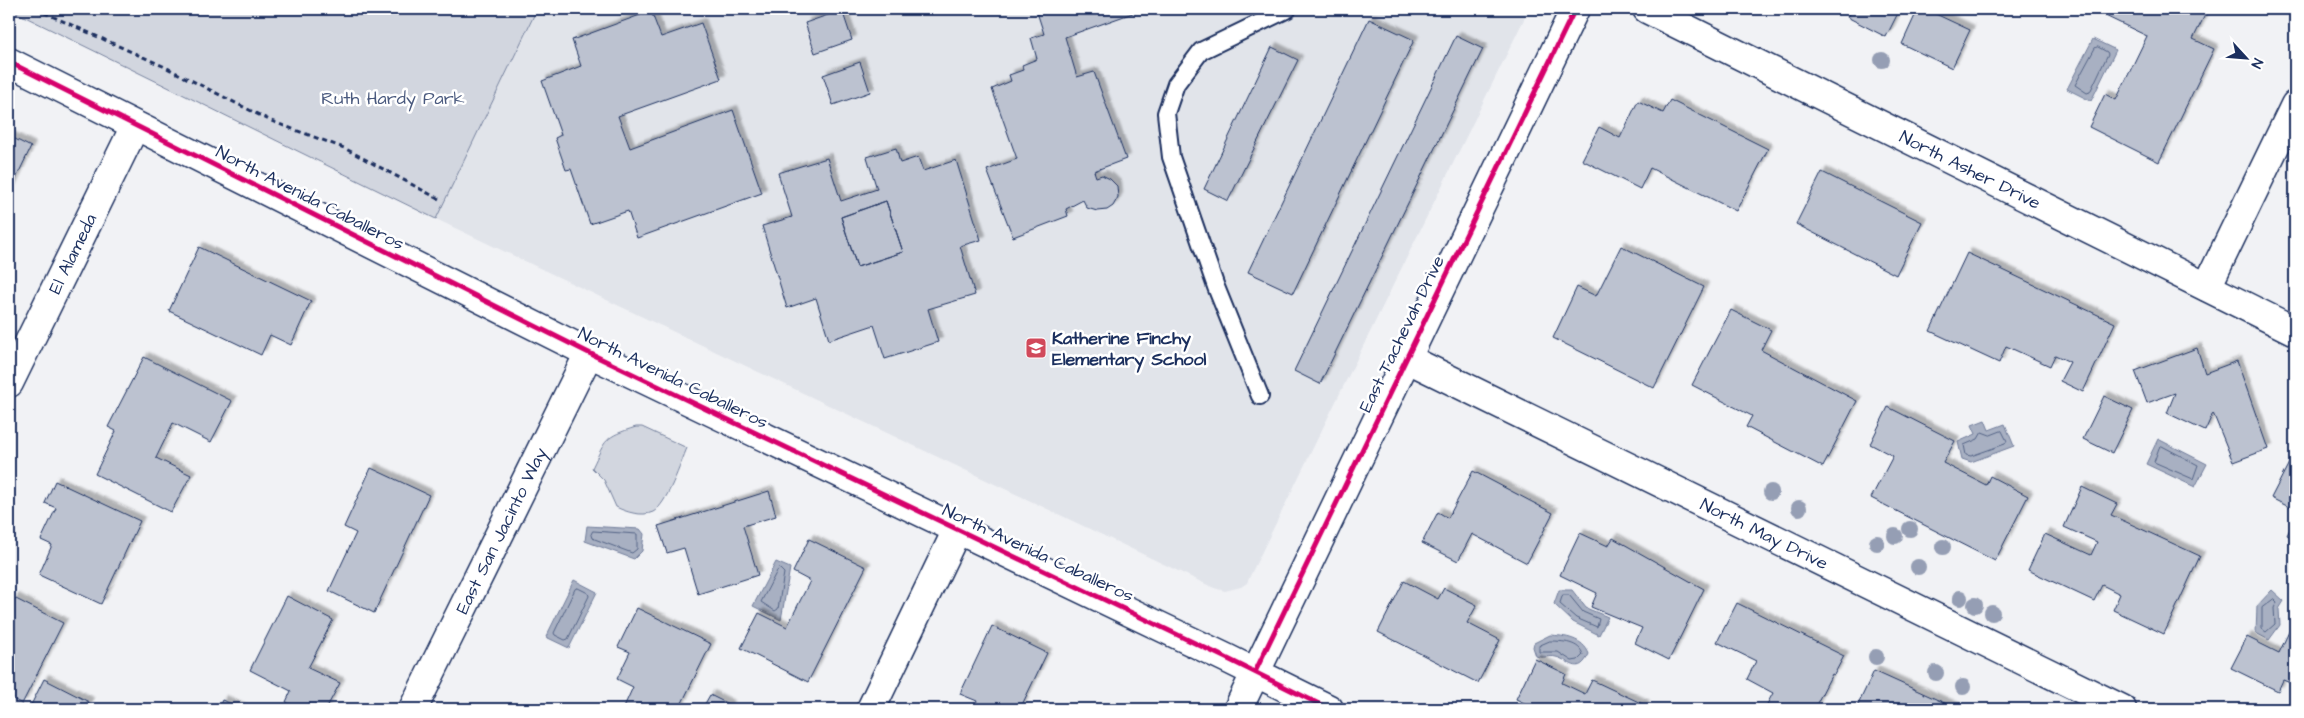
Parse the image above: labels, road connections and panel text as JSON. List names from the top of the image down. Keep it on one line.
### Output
{"streets":{"street":["North Asher Drive","North Avenida Caballeros","El Alameda","East Tachevah Drive","East San Jacinto Way","North May Drive"]},"crossings":[["North Avenida Caballeros","El Alameda"],["North Avenida Caballeros","East Tachevah Drive"],["North Avenida Caballeros","East San Jacinto Way"],["East Tachevah Drive","North May Drive"]],"parks":["Ruth Hardy Park"],"places":{"school or university":["Katherine Finchy Elementary School"]},"north":"bottom right"}
